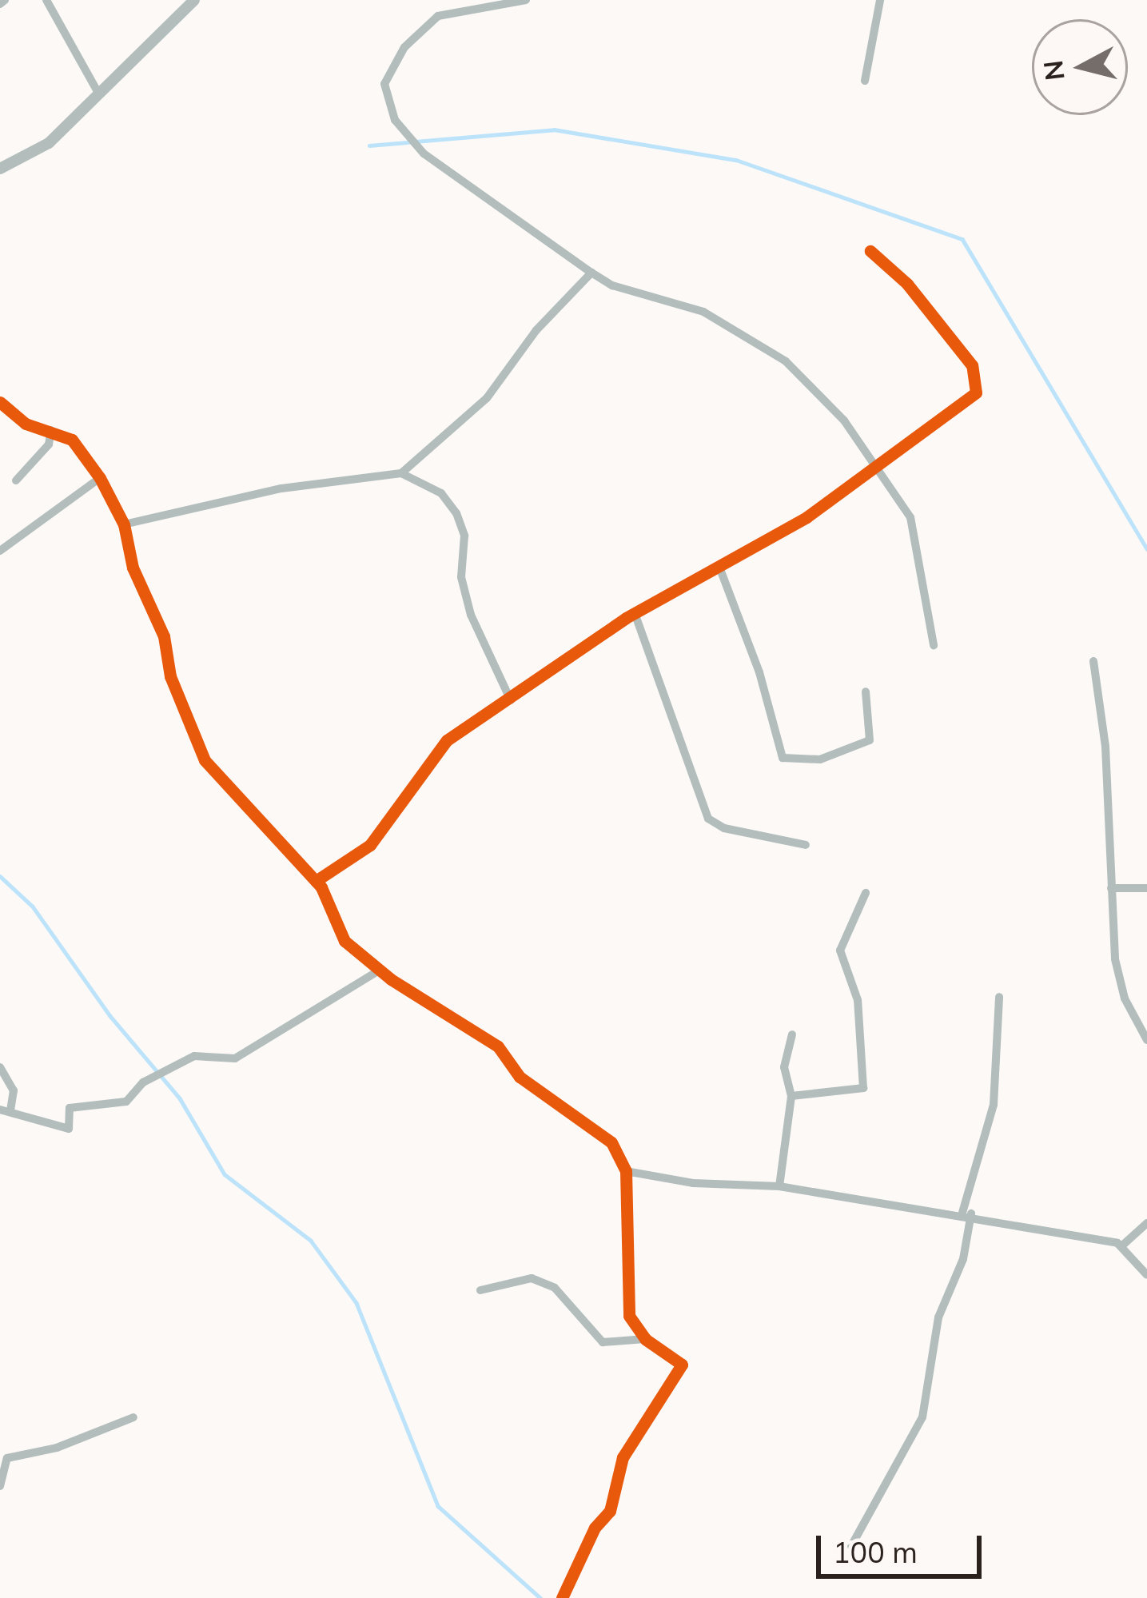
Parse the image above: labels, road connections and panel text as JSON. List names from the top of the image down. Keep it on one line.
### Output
{"scale_bar":"100 m","north":"left"}
